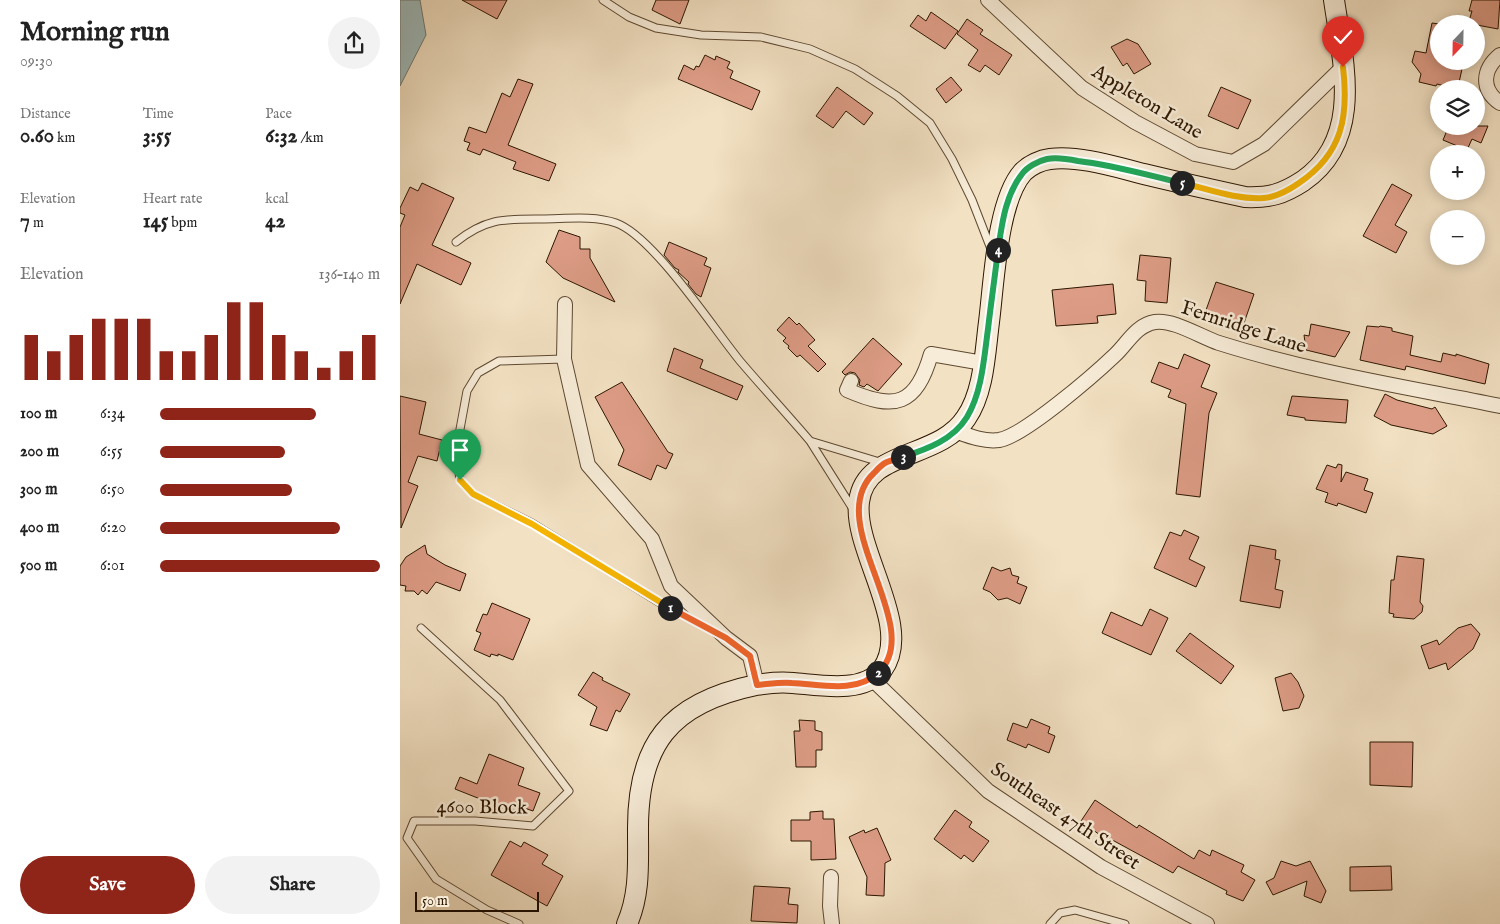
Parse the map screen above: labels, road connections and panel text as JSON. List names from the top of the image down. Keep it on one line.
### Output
{"streets":{"street":["Appleton Lane","Fernridge Lane","Southeast 47th Street"],"lane":["4600 Block"]},"scale_bar":"50 m","north":"bottom","page":{"heading":["Morning run","09:30"],"map_buttons":["+","−"],"stats":[["Distance","0.60 km"],["Time","3:55"],["Pace","6:32 /km"],["Elevation","7 m"],["Heart rate","145 bpm"],["kcal","42"]],"pins":["5","4","3","1","2"],"chart":["Elevation","136–140 m"],"list":[{"name":"100 m","note":"6:34"},{"name":"200 m","note":"6:55"},{"name":"300 m","note":"6:50"},{"name":"400 m","note":"6:20"},{"name":"500 m","note":"6:01"}],"buttons":["Save","Share"],"scale":"50 m"}}
